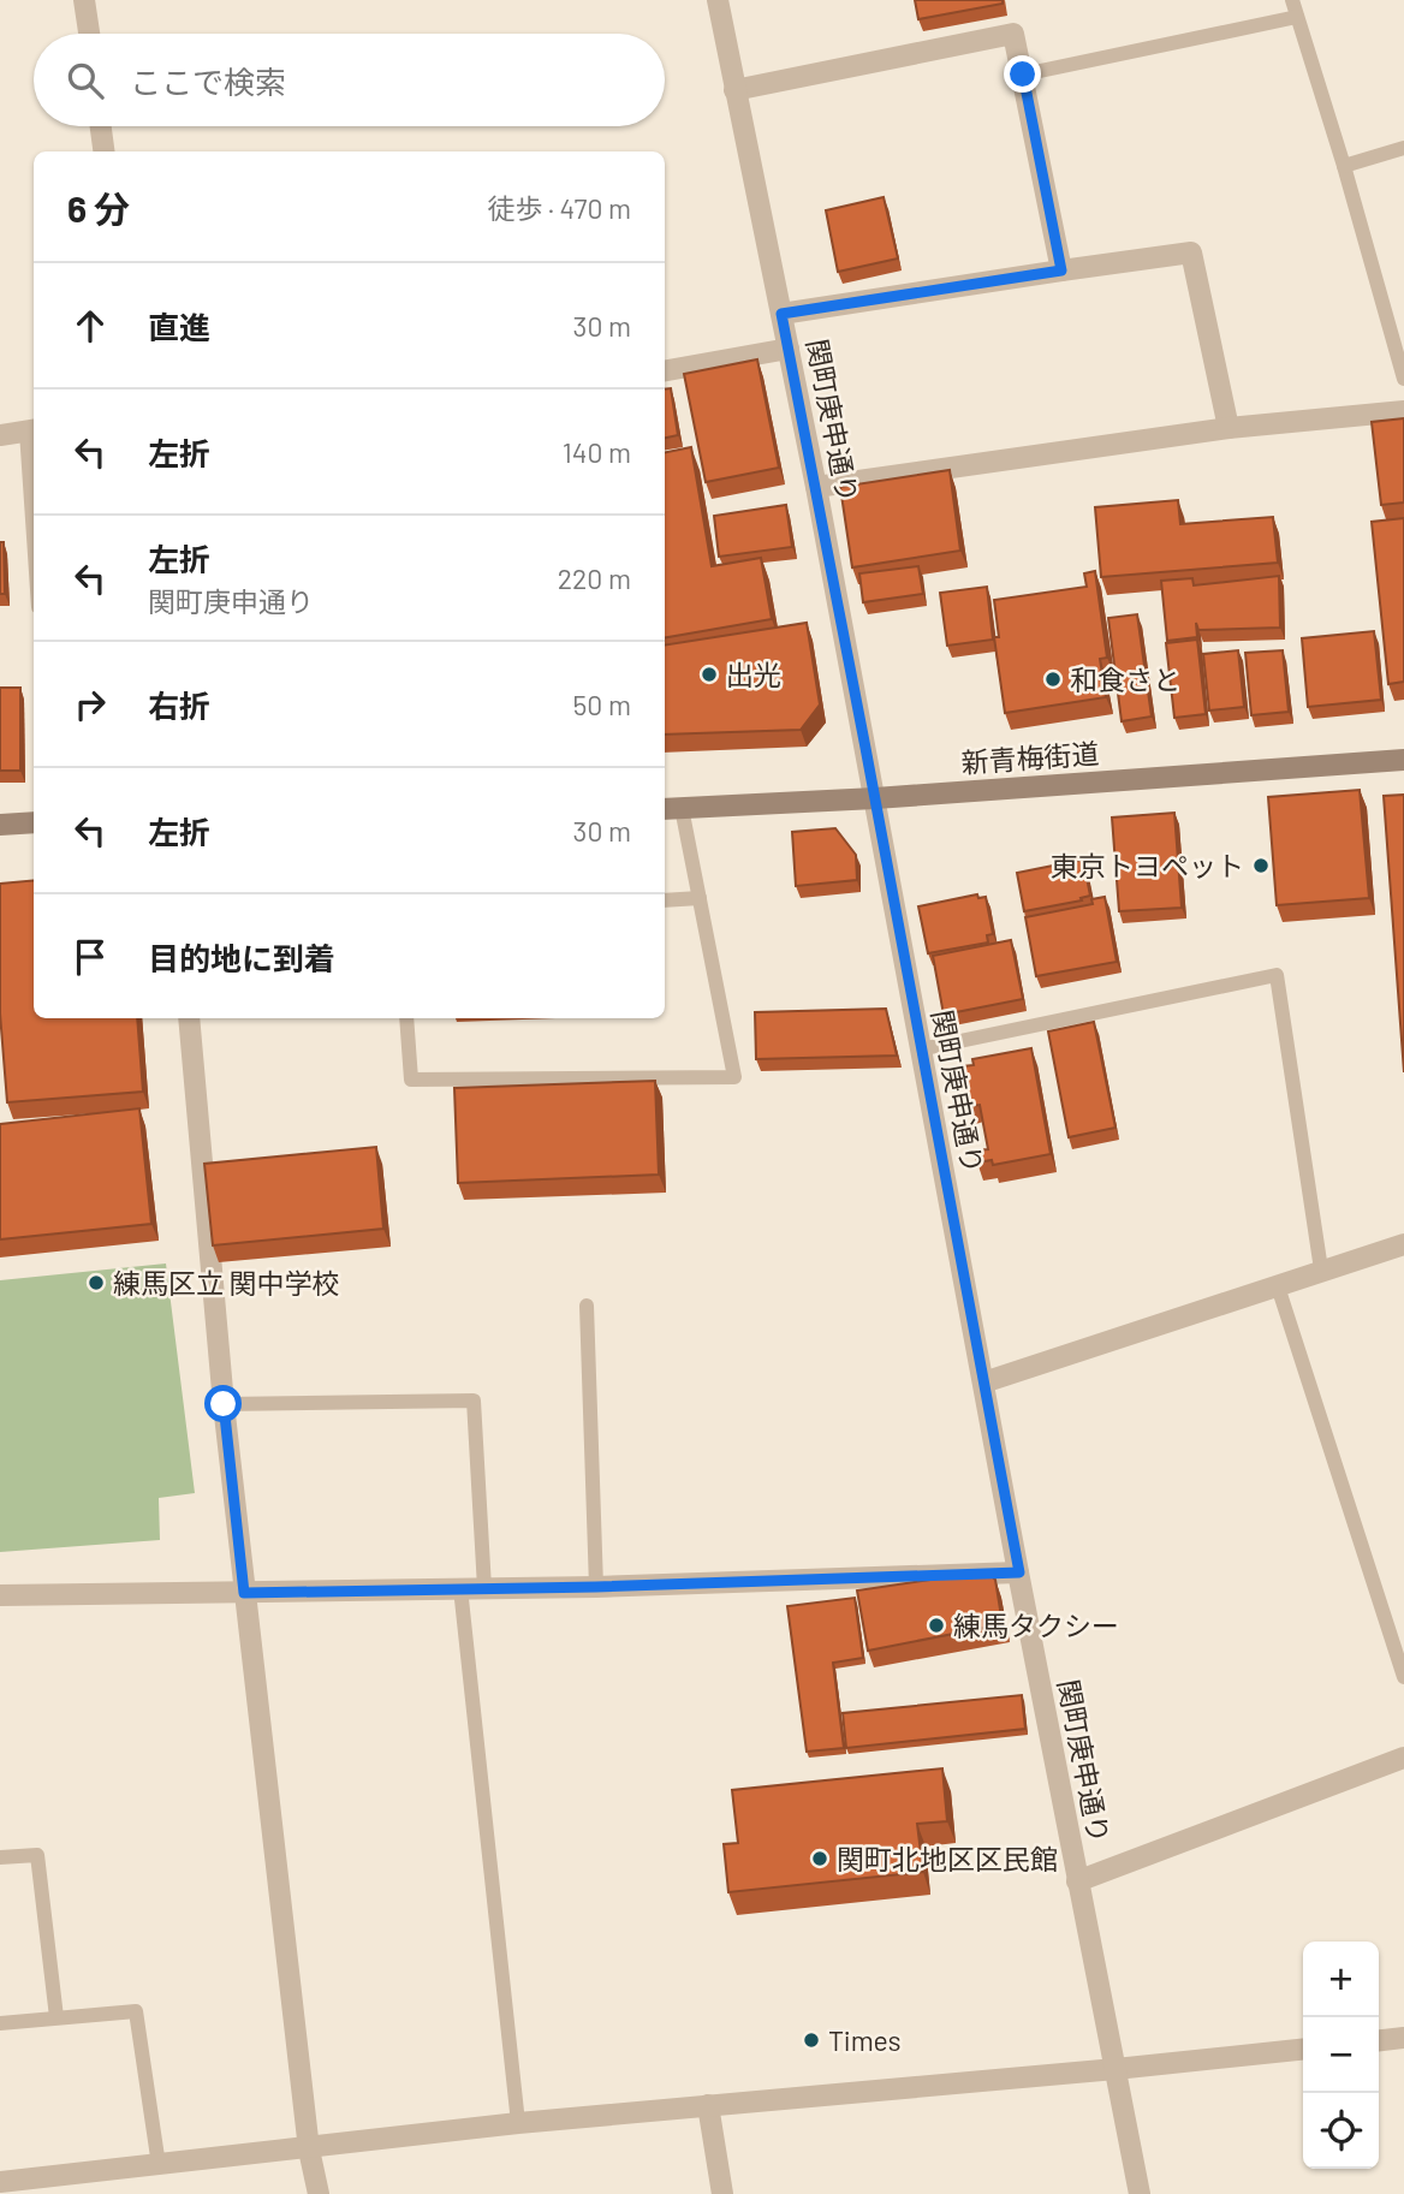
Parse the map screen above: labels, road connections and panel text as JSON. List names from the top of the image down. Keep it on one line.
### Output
{"streets":{"main road":["新青梅街道"],"street":["関町庚申通り"]},"crossings":[["関町庚申通り","新青梅街道"]],"places":["出光","和食さと","東京トヨペット","練馬区立 関中学校","練馬タクシー","関町北地区区民館","Times"],"page":{"search":"ここで検索","heading":["6 分","徒歩 · 470 m"],"list":[["直進","30 m"],["左折","140 m"],["左折","関町庚申通り","220 m"],["右折","50 m"],["左折","30 m"],"目的地に到着"],"map_buttons":["+","−"]}}
